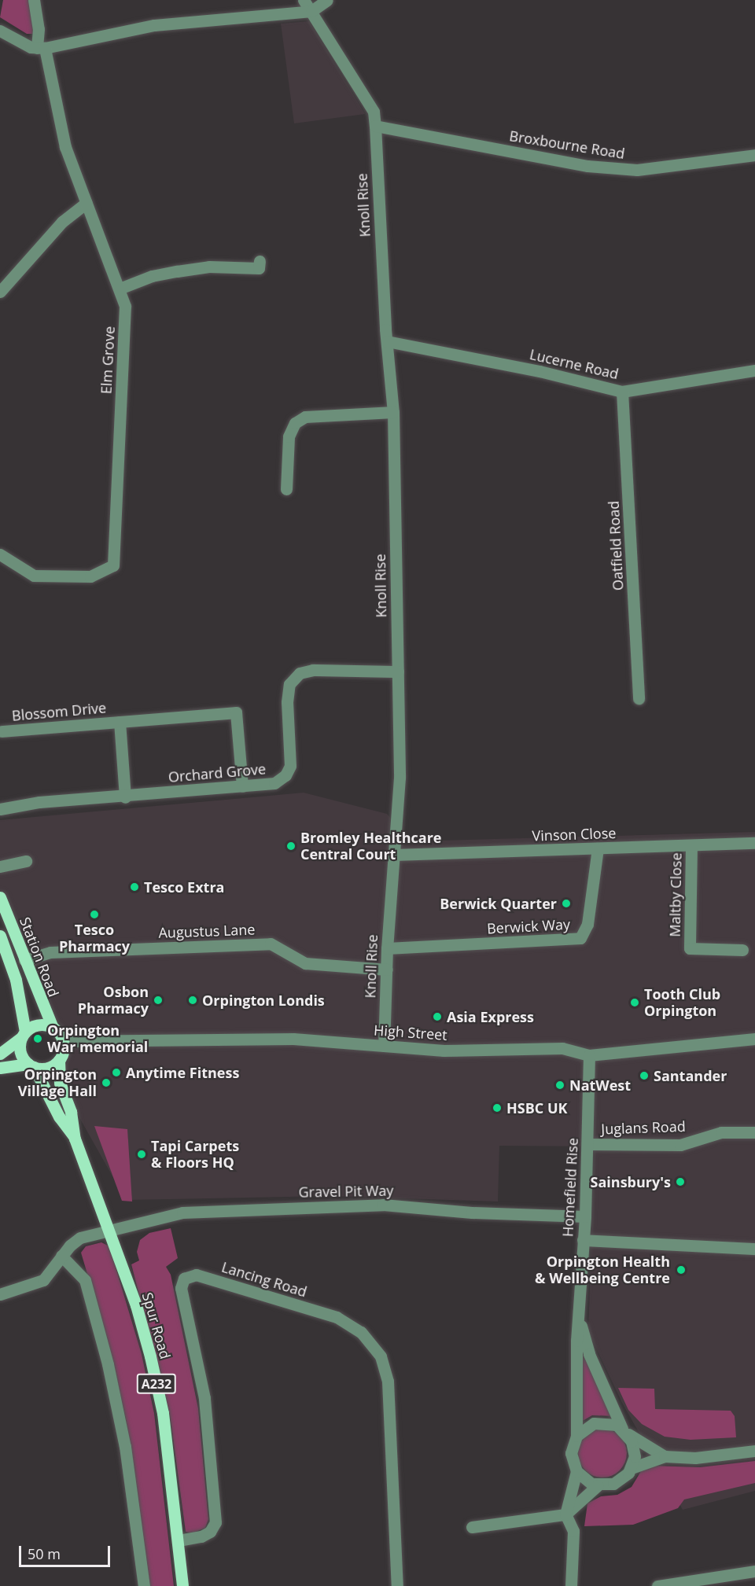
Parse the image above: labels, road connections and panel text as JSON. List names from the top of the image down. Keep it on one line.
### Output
{"streets":{"main road":["Station Road","Spur Road","A232"],"street":["Broxbourne Road","Knoll Rise","Elm Grove","Lucerne Road","Oatfield Road","Blossom Drive","Orchard Grove","Vinson Close","Maltby Close","Berwick Way","Augustus Lane","High Street","Juglans Road","Homefield Rise","Gravel Pit Way","Lancing Road"]},"crossings":[["Broxbourne Road","Knoll Rise"],["Knoll Rise","Lucerne Road"],["Knoll Rise","Orchard Grove"],["Knoll Rise","Vinson Close"],["Knoll Rise","Berwick Way"],["Knoll Rise","Augustus Lane"],["Knoll Rise","High Street"],["Lucerne Road","Oatfield Road"],["Blossom Drive","Orchard Grove"],["Vinson Close","Maltby Close"],["Vinson Close","Berwick Way"],["Augustus Lane","Station Road"],["Station Road","High Street"],["Station Road","Spur Road"],["High Street","Homefield Rise"],["High Street","Spur Road"],["Juglans Road","Homefield Rise"],["Homefield Rise","Gravel Pit Way"],["Gravel Pit Way","Spur Road"],["Lancing Road","Spur Road"]],"places":["Bromley Healthcare Central Court","Tesco Extra","Berwick Quarter","Tesco Pharmacy","Osbon Pharmacy","Orpington Londis","Tooth Club Orpington","Asia Express","Orpington War memorial","Anytime Fitness","Santander","Orpington Village Hall","NatWest","HSBC UK","Tapi Carpets & Floors HQ","Sainsbury's","Orpington Health & Wellbeing Centre"],"scale_bar":"50 m"}
